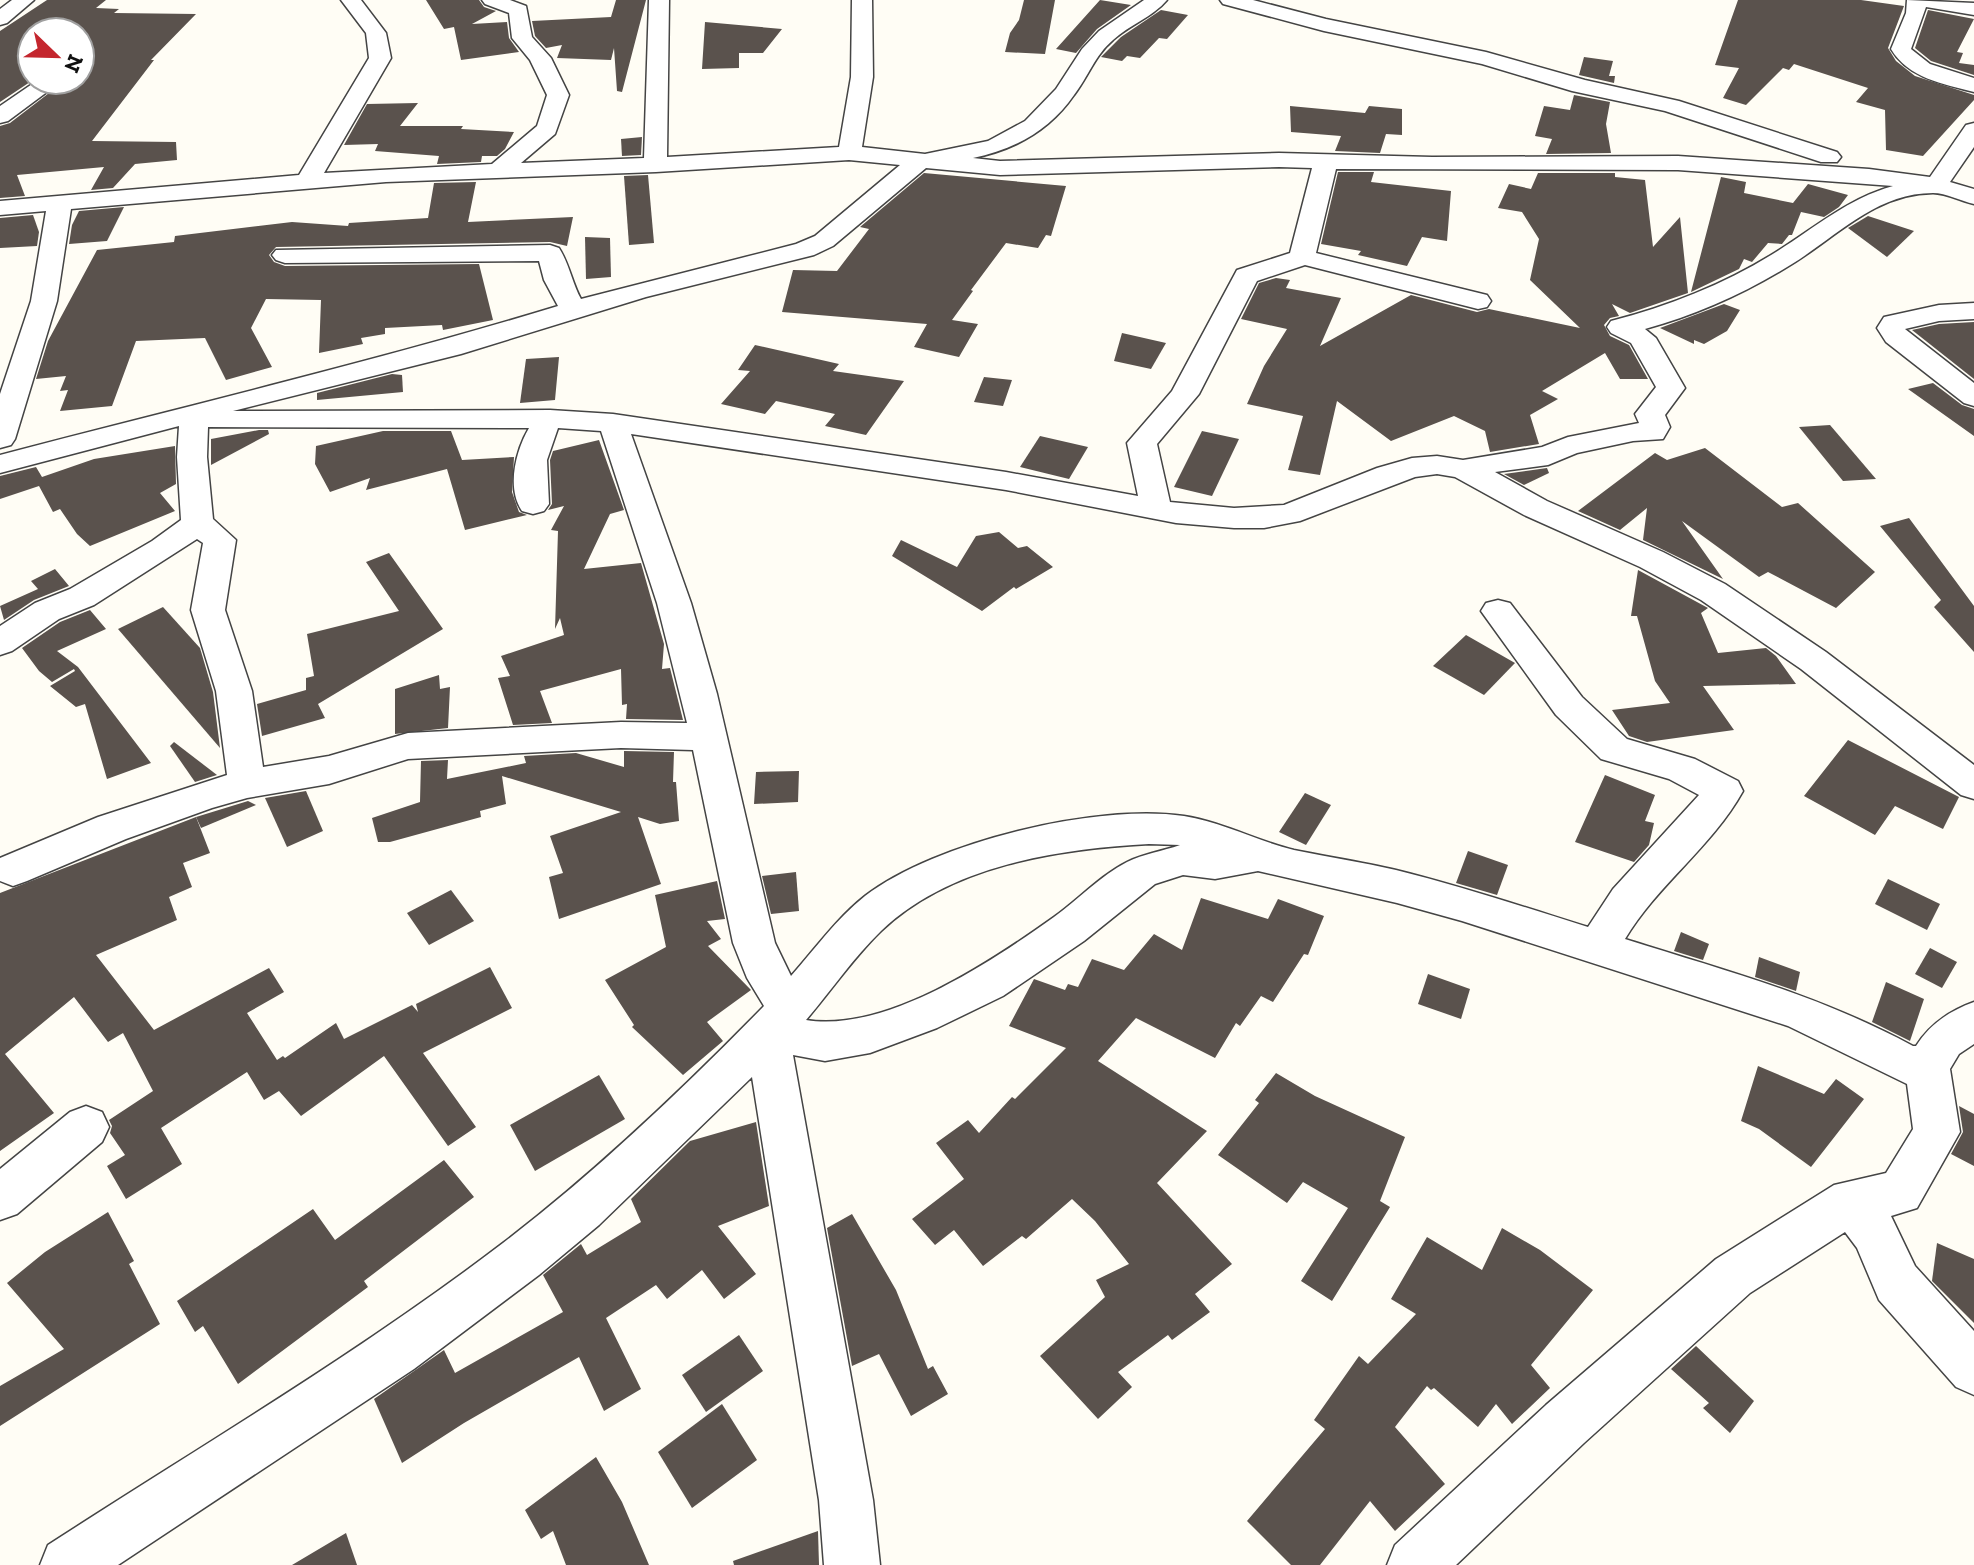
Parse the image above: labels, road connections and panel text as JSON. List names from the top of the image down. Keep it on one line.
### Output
{"north":"bottom right"}
